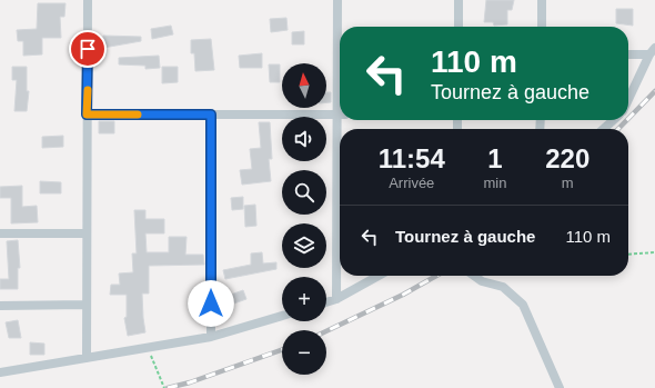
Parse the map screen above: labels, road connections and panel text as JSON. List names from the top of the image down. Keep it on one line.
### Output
{"north":"top","page":{"turn":["110 m","Tournez à gauche"],"map_buttons":["+","−"],"eta":["11:54","Arrivée","1","min","220","m"],"list":[{"name":"Tournez à gauche","value":"110 m"}]}}
